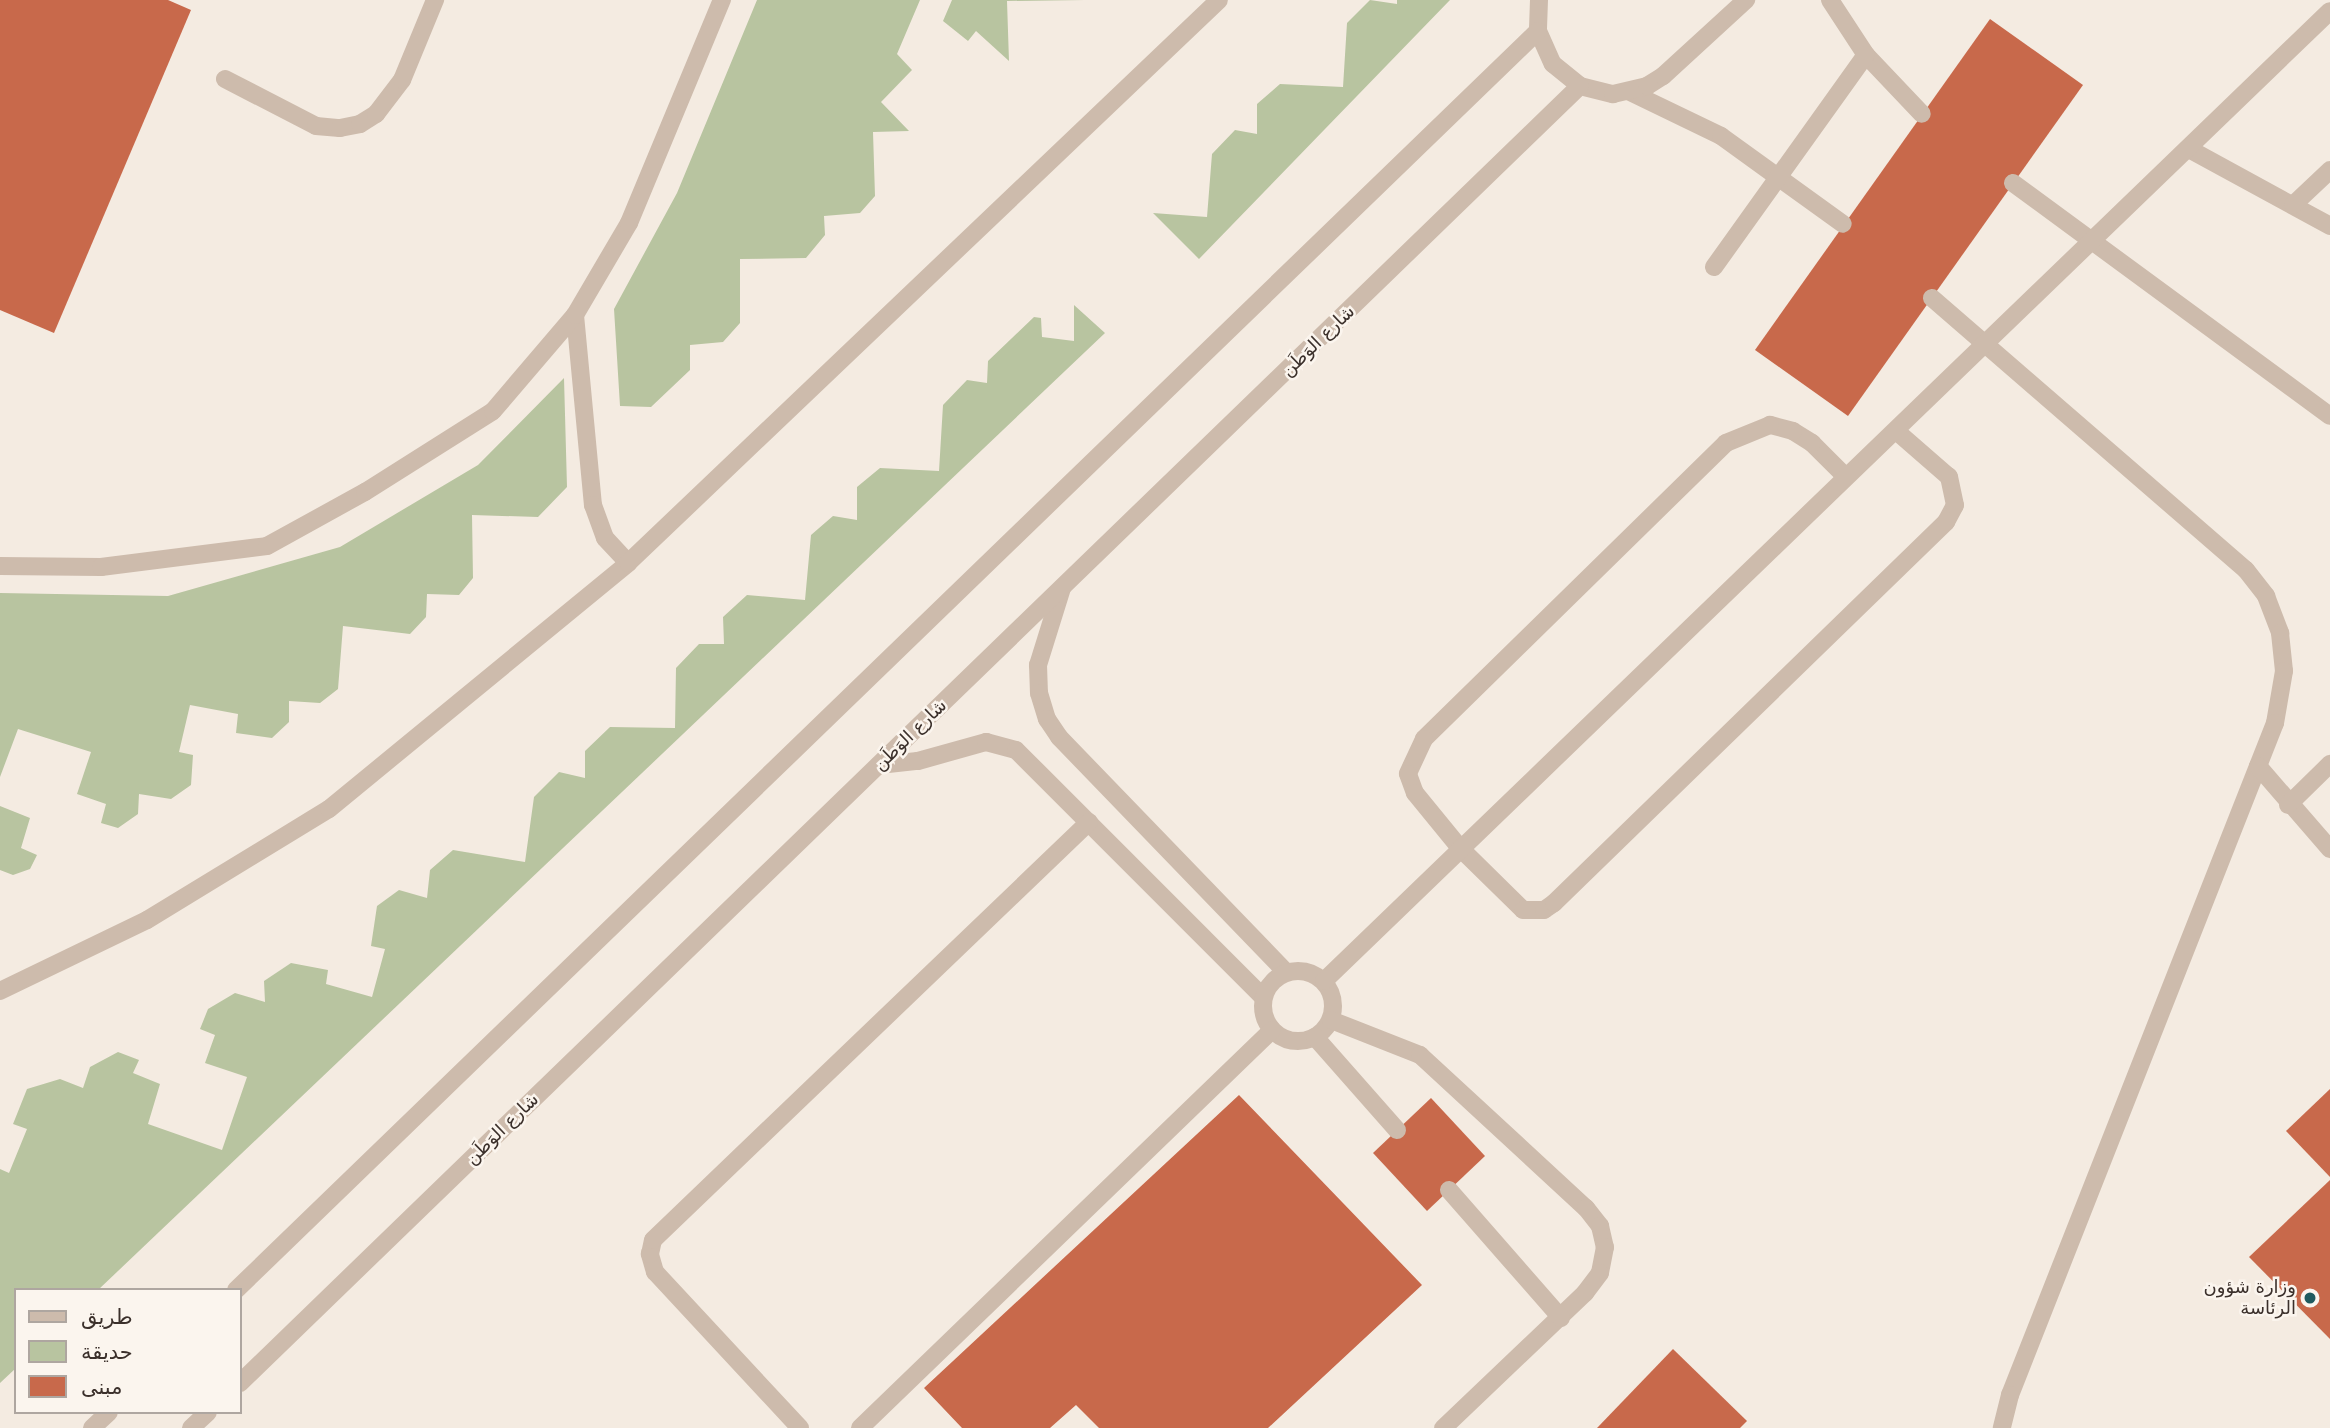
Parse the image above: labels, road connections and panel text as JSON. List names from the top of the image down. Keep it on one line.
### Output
{"streets":{"street":["شارع الوَطَن"]},"places":["وزارة شؤون الرئاسة"],"legend":["طريق","حديقة","مبنى"]}
